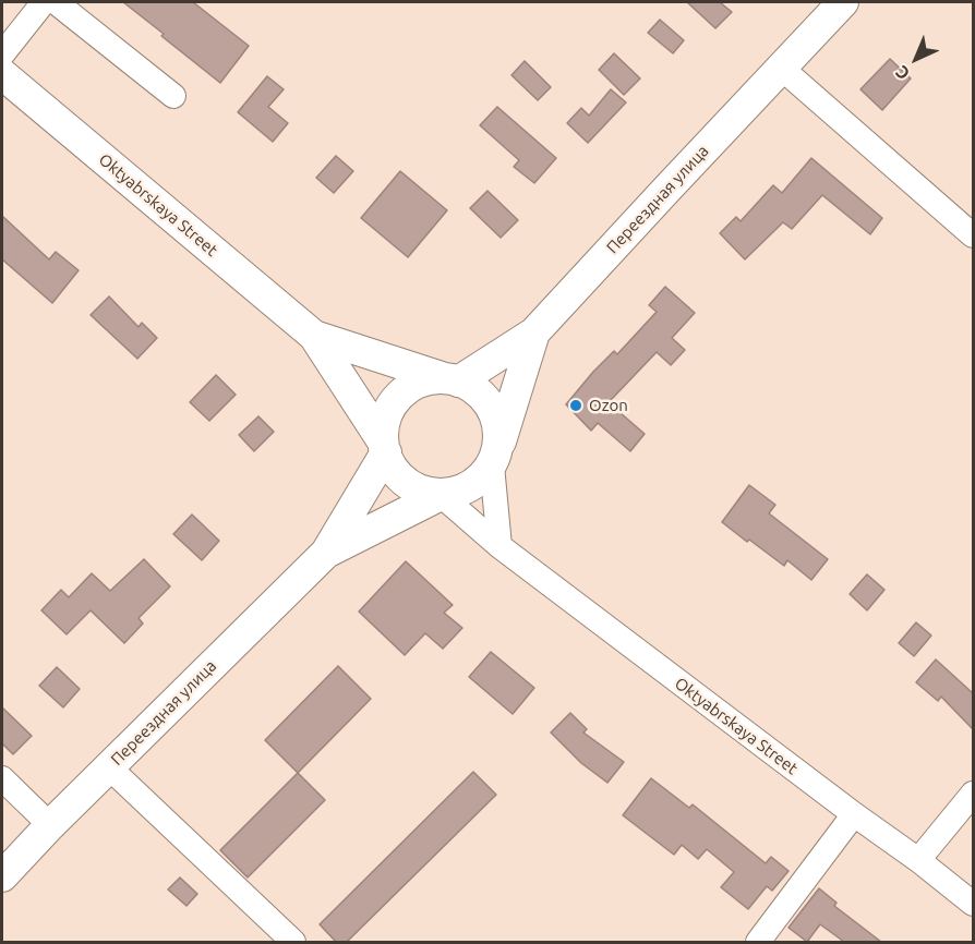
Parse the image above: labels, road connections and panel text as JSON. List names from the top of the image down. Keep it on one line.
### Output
{"streets":{"main road":["Переездная улица","Oktyabrskaya Street"]},"crossings":[["Переездная улица","Oktyabrskaya Street"]],"places":["Ozon"],"north":"bottom left"}
